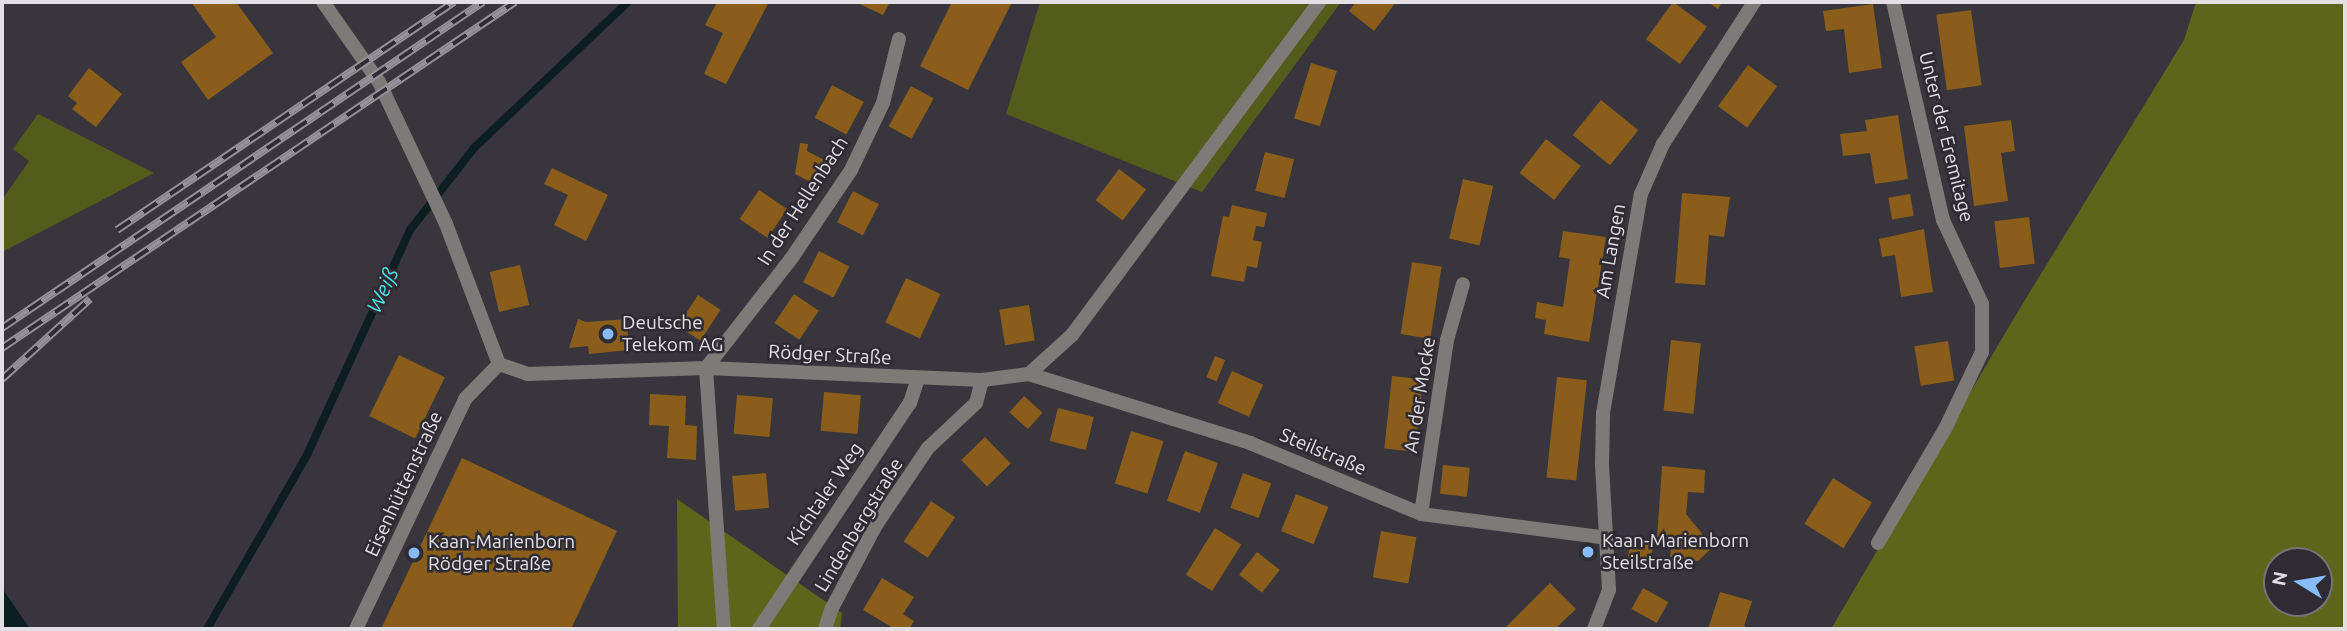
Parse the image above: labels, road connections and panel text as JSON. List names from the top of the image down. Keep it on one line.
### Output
{"streets":{"street":["Unter der Eremitage","In der Hellenbach","Am Langen","Rödger Straße","An der Mocke","Steilstraße","Eisenhüttenstraße","Kichtaler Weg","Lindenbergstraße"]},"crossings":[["In der Hellenbach","Rödger Straße"],["Am Langen","Steilstraße"],["Rödger Straße","Steilstraße"],["Rödger Straße","Eisenhüttenstraße"],["Rödger Straße","Kichtaler Weg"],["Rödger Straße","Lindenbergstraße"],["An der Mocke","Steilstraße"]],"water":["Weiß"],"places":["Deutsche Telekom AG","Kaan-Marienborn Steilstraße","Kaan-Marienborn Rödger Straße"],"north":"left"}
